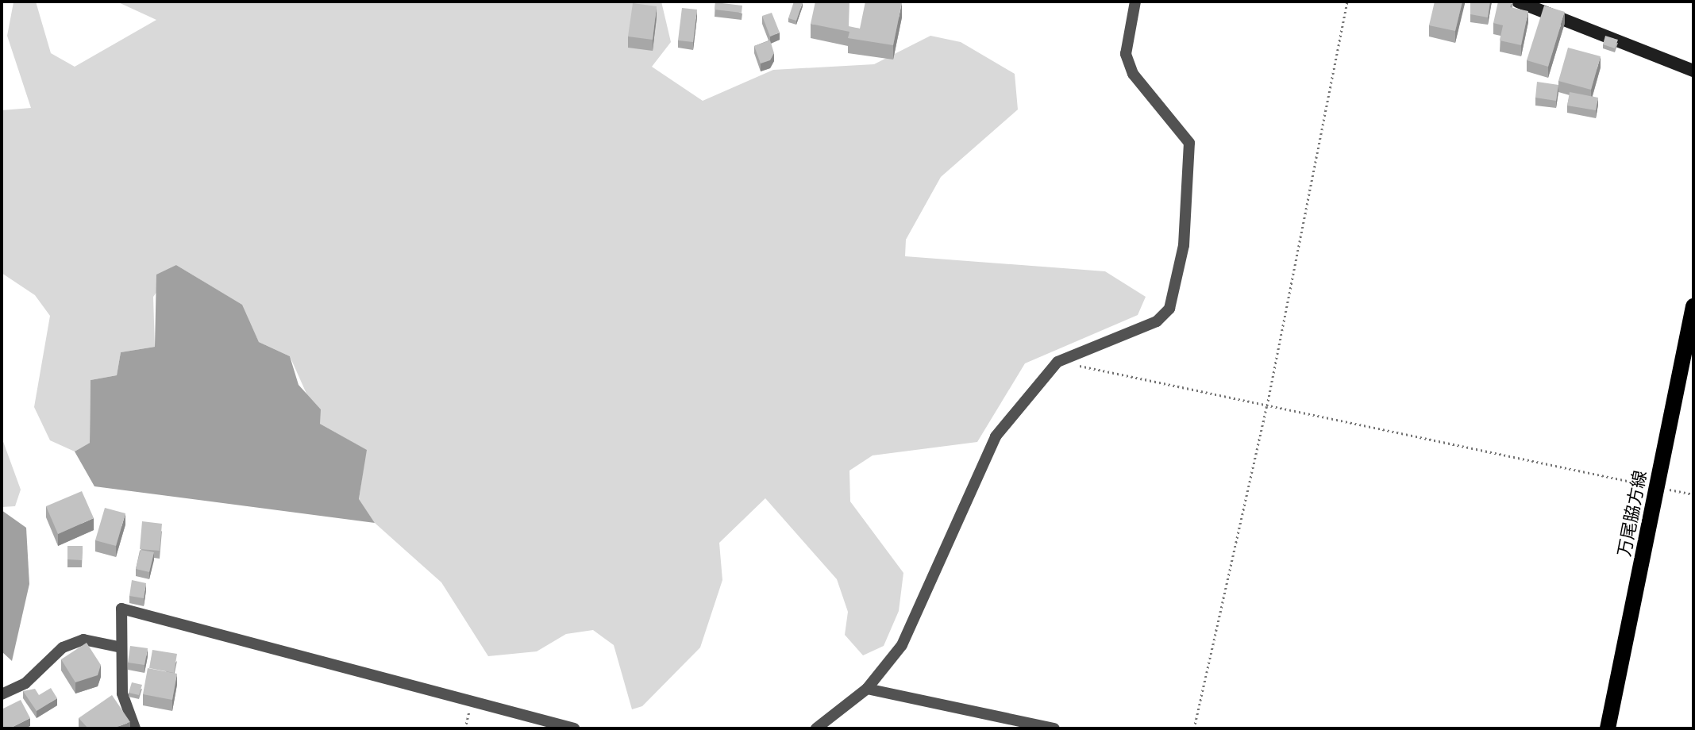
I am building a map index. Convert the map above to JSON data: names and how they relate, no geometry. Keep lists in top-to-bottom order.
{
  "streets": {
    "main road": ["万尾脇方線"]
  }
}
